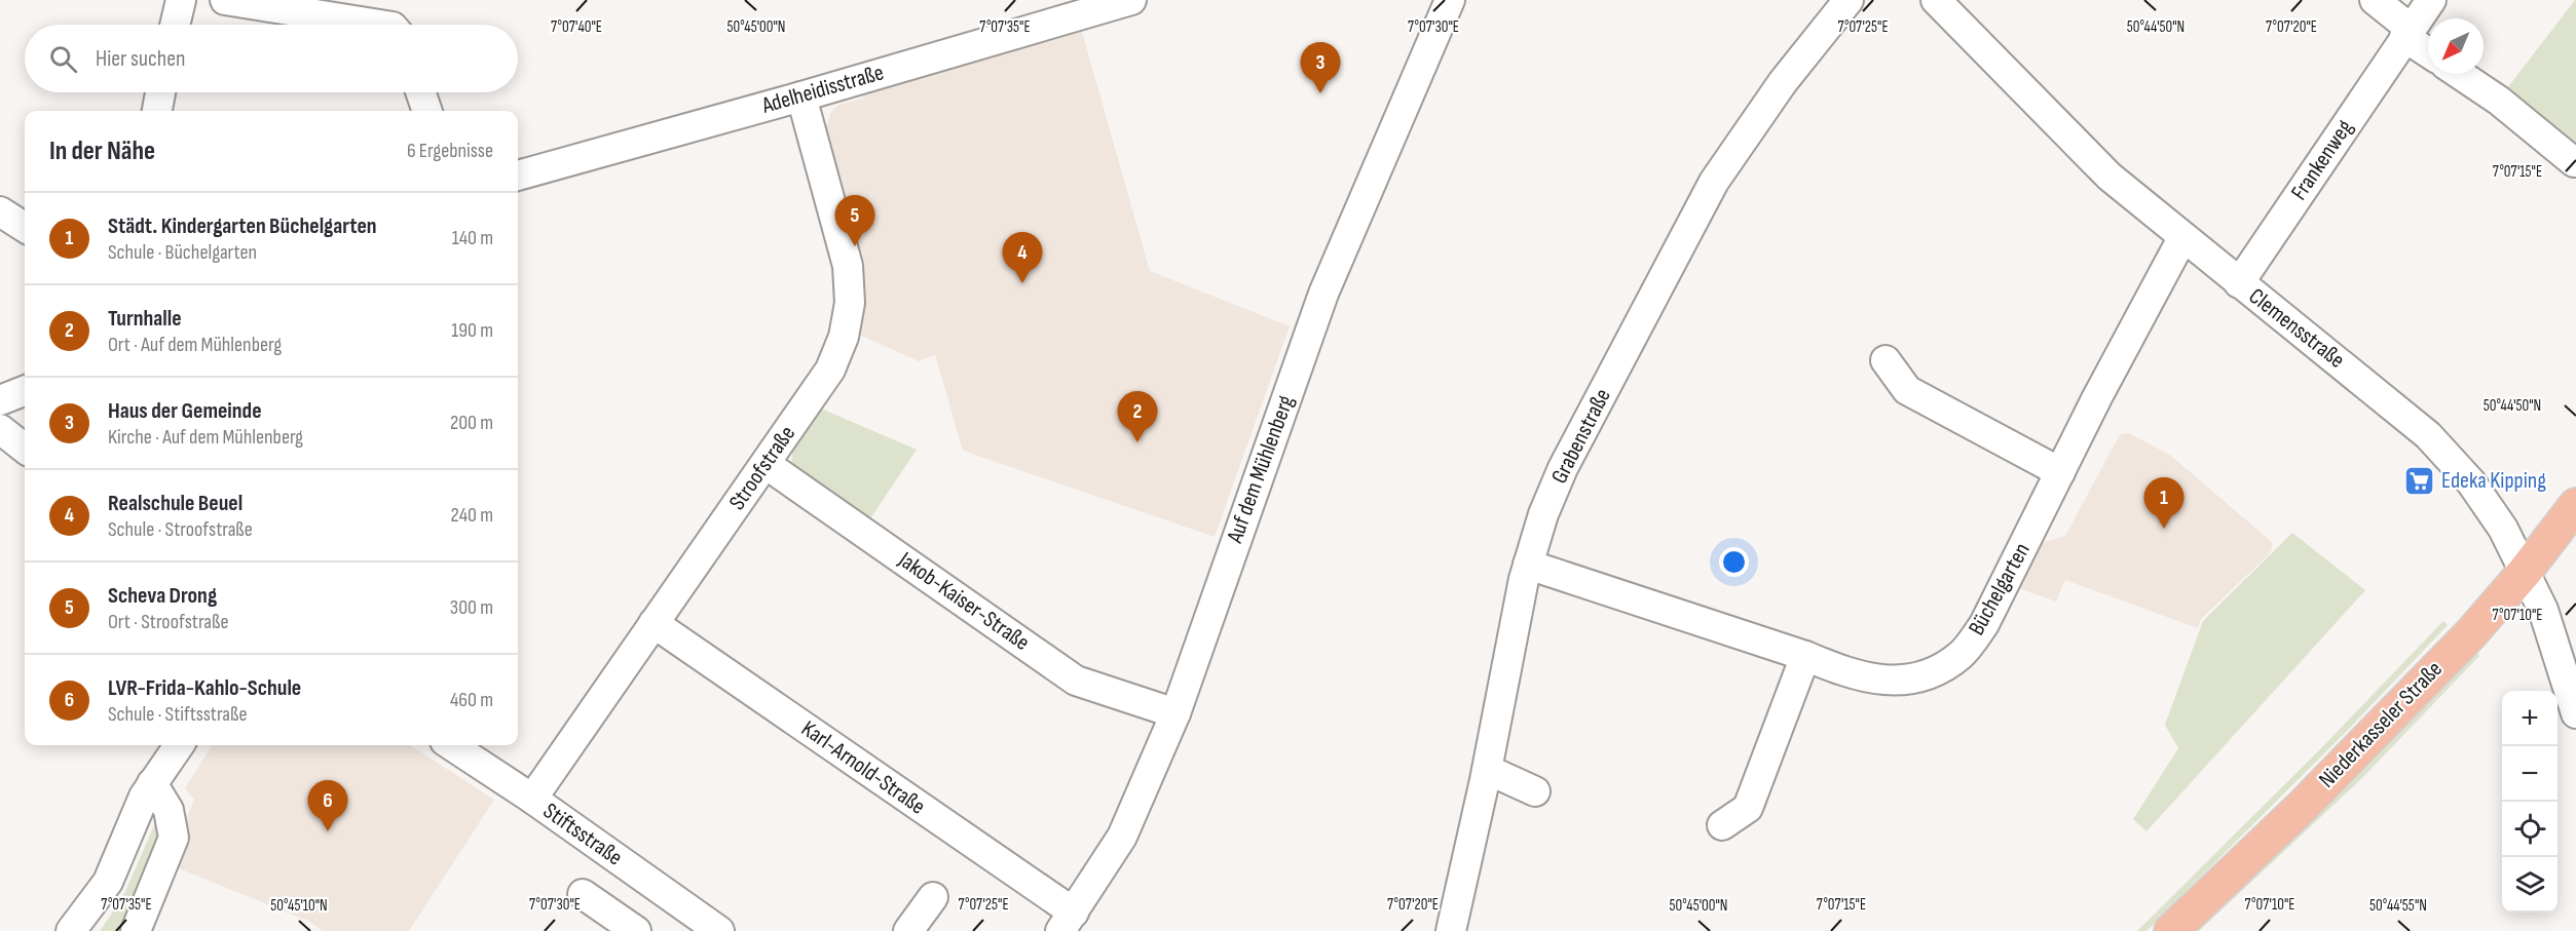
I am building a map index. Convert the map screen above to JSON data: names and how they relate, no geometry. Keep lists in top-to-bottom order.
{
  "streets": {
    "main road": ["Niederkasseler Straße"],
    "street": [
      "Adelheidisstraße",
      "Frankenweg",
      "Clemensstraße",
      "Grabenstraße",
      "Stroofstraße",
      "Auf dem Mühlenberg",
      "Büchelgarten",
      "Jakob-Kaiser-Straße",
      "Karl-Arnold-Straße",
      "Stiftsstraße"
    ]
  },
  "crossings": [
    ["Adelheidisstraße", "Stroofstraße"],
    ["Frankenweg", "Clemensstraße"],
    ["Clemensstraße", "Büchelgarten"],
    ["Clemensstraße", "Niederkasseler Straße"],
    ["Grabenstraße", "Büchelgarten"],
    ["Stroofstraße", "Jakob-Kaiser-Straße"],
    ["Stroofstraße", "Karl-Arnold-Straße"],
    ["Stroofstraße", "Stiftsstraße"],
    ["Auf dem Mühlenberg", "Jakob-Kaiser-Straße"],
    ["Auf dem Mühlenberg", "Karl-Arnold-Straße"]
  ],
  "places": {
    "supermarket": ["Edeka Kipping"]
  },
  "north": "bottom left",
  "page": {
    "search": "Hier suchen",
    "pins": [
      "3",
      "5",
      "4",
      "2",
      "1",
      "6"
    ],
    "heading": ["In der Nähe", "6 Ergebnisse"],
    "list": [
      {
        "mark": "1",
        "name": "Städt. Kindergarten Büchelgarten",
        "note": "Schule · Büchelgarten",
        "value": "140 m"
      },
      {
        "mark": "2",
        "name": "Turnhalle",
        "note": "Ort · Auf dem Mühlenberg",
        "value": "190 m"
      },
      {
        "mark": "3",
        "name": "Haus der Gemeinde",
        "note": "Kirche · Auf dem Mühlenberg",
        "value": "200 m"
      },
      {
        "mark": "4",
        "name": "Realschule Beuel",
        "note": "Schule · Stroofstraße",
        "value": "240 m"
      },
      {
        "mark": "5",
        "name": "Scheva Drong",
        "note": "Ort · Stroofstraße",
        "value": "300 m"
      },
      {
        "mark": "6",
        "name": "LVR-Frida-Kahlo-Schule",
        "note": "Schule · Stiftsstraße",
        "value": "460 m"
      }
    ],
    "map_buttons": ["+", "−"]
  },
  "coordinates": [
    "50°44'50\"N",
    "50°45'00\"N",
    "7°07'40\"E",
    "7°07'35\"E",
    "7°07'30\"E",
    "7°07'25\"E",
    "7°07'20\"E",
    "7°07'15\"E",
    "7°07'10\"E",
    "50°45'10\"N",
    "50°44'55\"N"
  ]
}
